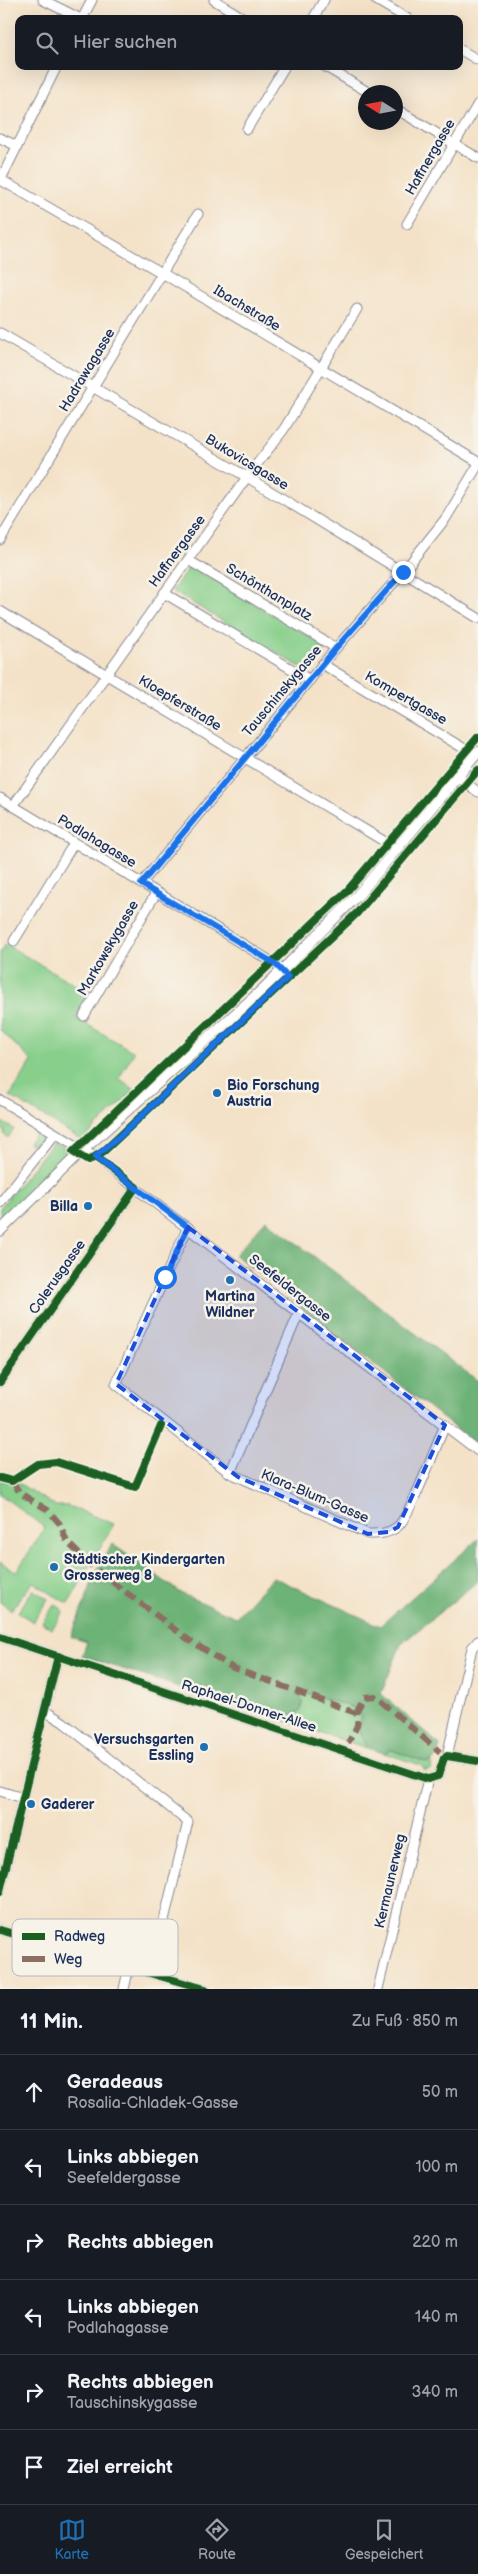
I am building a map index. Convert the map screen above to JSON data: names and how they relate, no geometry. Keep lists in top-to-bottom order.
{
  "streets": {
    "street": [
      "Haffnergasse",
      "Ibachstraße",
      "Hadrawagasse",
      "Bukovicsgasse",
      "Schönthanplatz",
      "Tauschinskygasse",
      "Kompertgasse",
      "Kloepferstraße",
      "Podlahagasse",
      "Markowskygasse",
      "Colerusgasse",
      "Seefeldergasse",
      "Klara-Blum-Gasse",
      "Raphael-Donner-Allee",
      "Kermaunerweg"
    ]
  },
  "crossings": [
    ["Haffnergasse", "Ibachstraße"],
    ["Haffnergasse", "Bukovicsgasse"],
    ["Haffnergasse", "Schönthanplatz"],
    ["Haffnergasse", "Kloepferstraße"],
    ["Haffnergasse", "Podlahagasse"],
    ["Ibachstraße", "Hadrawagasse"],
    ["Ibachstraße", "Tauschinskygasse"],
    ["Hadrawagasse", "Bukovicsgasse"],
    ["Bukovicsgasse", "Tauschinskygasse"],
    ["Schönthanplatz", "Tauschinskygasse"],
    ["Tauschinskygasse", "Kompertgasse"],
    ["Tauschinskygasse", "Kloepferstraße"],
    ["Tauschinskygasse", "Podlahagasse"],
    ["Podlahagasse", "Markowskygasse"],
    ["Colerusgasse", "Seefeldergasse"],
    ["Seefeldergasse", "Klara-Blum-Gasse"],
    ["Raphael-Donner-Allee", "Kermaunerweg"]
  ],
  "places": [
    "Bio Forschung Austria",
    "Billa",
    "Martina Wildner",
    "Städtischer Kindergarten Grosserweg 8",
    "Versuchsgarten Essling",
    "Gaderer"
  ],
  "legend": ["Radweg", "Weg"],
  "north": "left",
  "page": {
    "search": "Hier suchen",
    "heading": ["11 Min.", "Zu Fuß · 850 m"],
    "list": [
      ["Geradeaus", "Rosalia-Chladek-Gasse", "50 m"],
      ["Links abbiegen", "Seefeldergasse", "100 m"],
      ["Rechts abbiegen", "220 m"],
      ["Links abbiegen", "Podlahagasse", "140 m"],
      ["Rechts abbiegen", "Tauschinskygasse", "340 m"],
      "Ziel erreicht"
    ],
    "nav": ["Karte", "Route", "Gespeichert"]
  }
}
